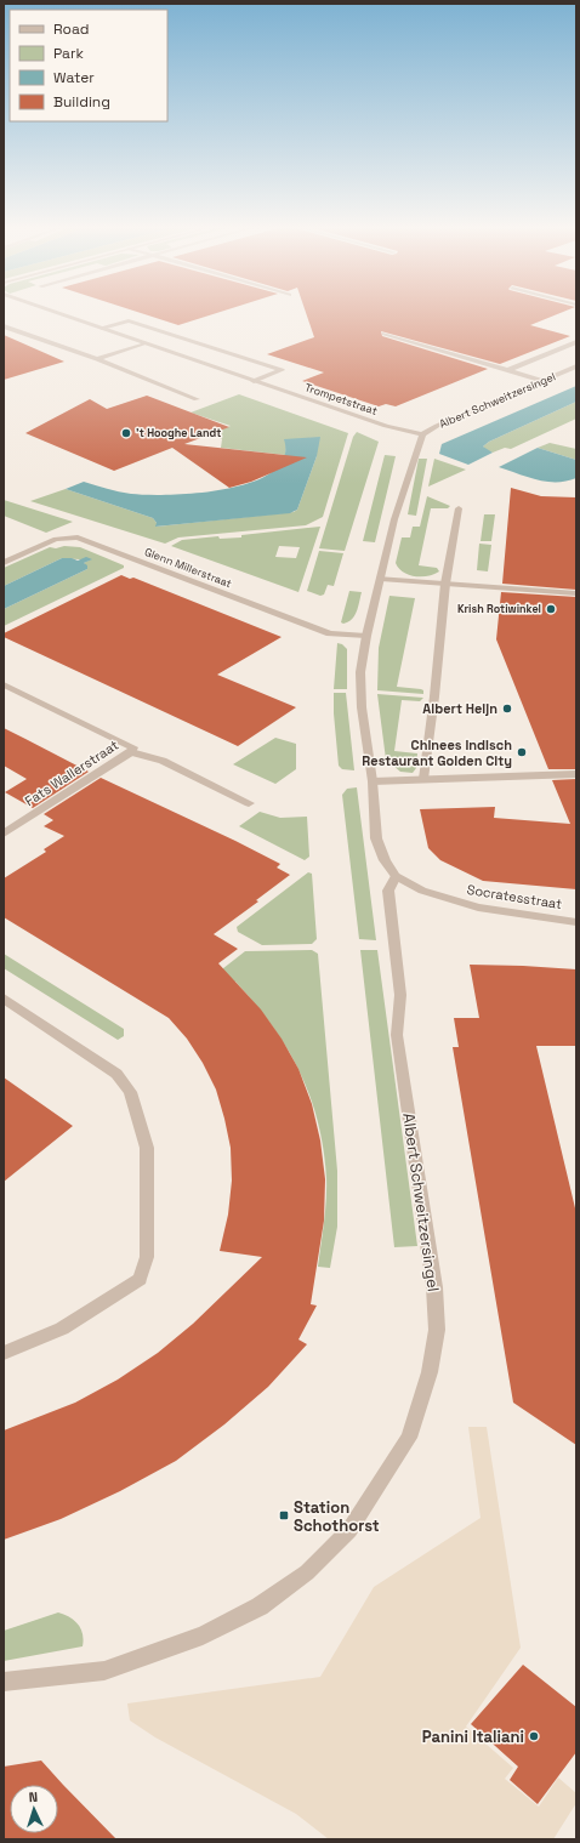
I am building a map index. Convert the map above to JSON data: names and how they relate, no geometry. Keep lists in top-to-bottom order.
{
  "streets": {
    "street": [
      "Trompetstraat",
      "Albert Schweitzersingel",
      "Glenn Millerstraat",
      "Fats Wallerstraat",
      "Socratesstraat"
    ]
  },
  "crossings": [
    ["Trompetstraat", "Albert Schweitzersingel"],
    ["Albert Schweitzersingel", "Socratesstraat"]
  ],
  "places": {
    "other": [
      "'t Hooghe Landt",
      "Krish Rotiwinkel",
      "Albert Heijn",
      "Chinees Indisch Restaurant Golden City",
      "Panini Italiani"
    ],
    "transit": ["Station Schothorst"]
  },
  "legend": [
    "Road",
    "Park",
    "Water",
    "Building"
  ],
  "north": "top"
}
